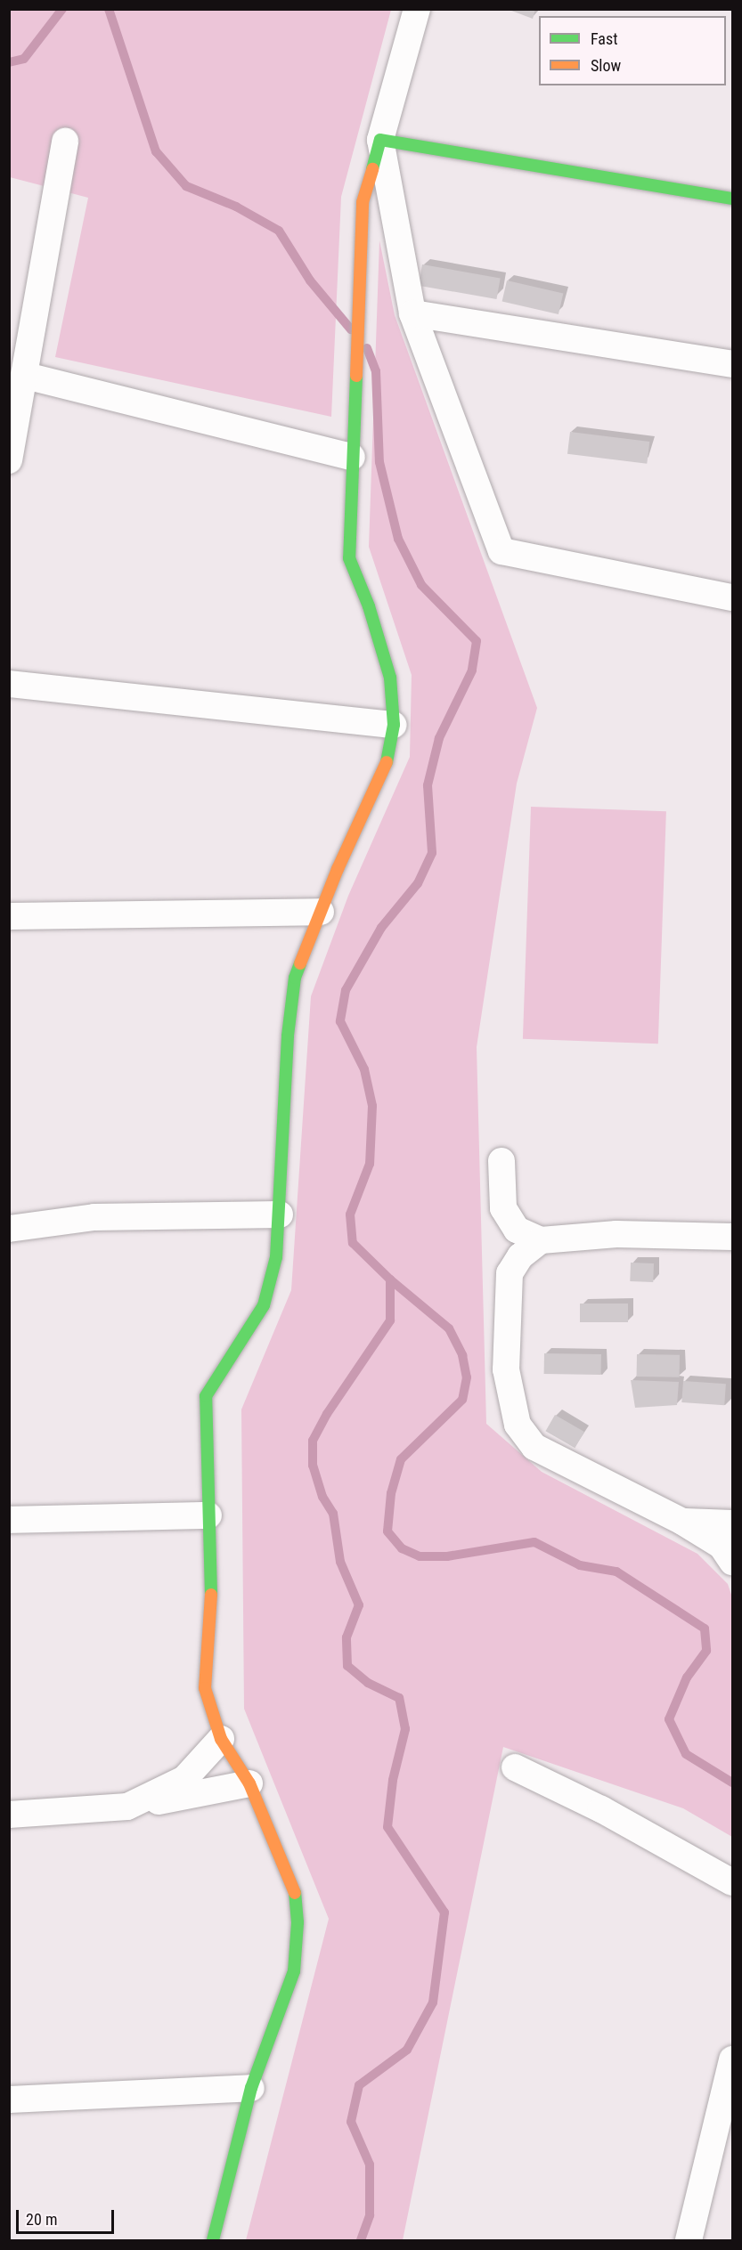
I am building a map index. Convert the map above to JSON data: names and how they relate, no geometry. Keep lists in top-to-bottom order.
{
  "legend": ["Fast", "Slow"],
  "scale_bar": "20 m"
}
